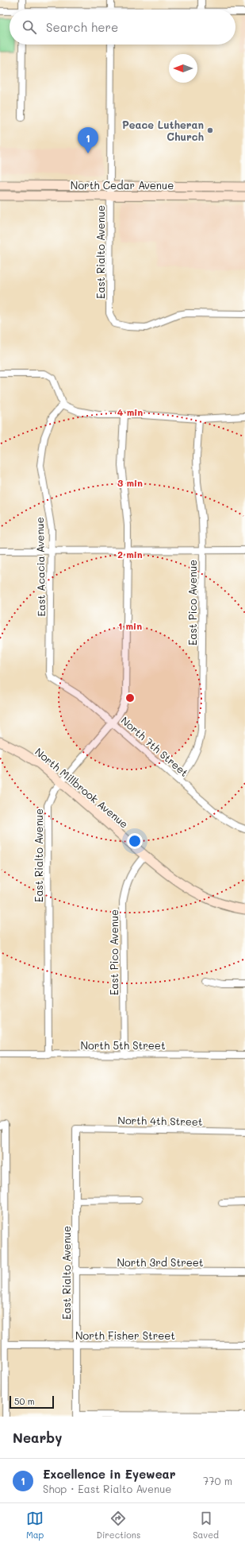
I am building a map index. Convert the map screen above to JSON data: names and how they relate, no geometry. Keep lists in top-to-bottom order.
{
  "streets": {
    "main road": ["North Cedar Avenue", "North Millbrook Avenue"],
    "street": [
      "East Rialto Avenue",
      "East Acacia Avenue",
      "East Pico Avenue",
      "North 7th Street",
      "North 5th Street",
      "North 4th Street",
      "North 3rd Street",
      "North Fisher Street"
    ]
  },
  "crossings": [
    ["North Cedar Avenue", "East Rialto Avenue"],
    ["East Rialto Avenue", "North 7th Street"],
    ["East Rialto Avenue", "North Millbrook Avenue"],
    ["East Rialto Avenue", "North 5th Street"],
    ["East Rialto Avenue", "North 4th Street"],
    ["East Rialto Avenue", "North 3rd Street"],
    ["East Rialto Avenue", "North Fisher Street"],
    ["East Acacia Avenue", "North 7th Street"],
    ["East Pico Avenue", "North 7th Street"],
    ["East Pico Avenue", "North Millbrook Avenue"],
    ["East Pico Avenue", "North 5th Street"]
  ],
  "places": ["Peace Lutheran Church"],
  "scale_bar": "50 m",
  "north": "left",
  "page": {
    "search": "Search here",
    "pins": "1",
    "scale": "50 m",
    "heading": "Nearby",
    "list": [
      {
        "mark": "1",
        "name": "Excellence in Eyewear",
        "note": "Shop · East Rialto Avenue",
        "value": "770 m"
      }
    ],
    "nav": ["Map", "Directions", "Saved"]
  },
  "rings": [
    "4 min",
    "3 min",
    "2 min",
    "1 min"
  ]
}
